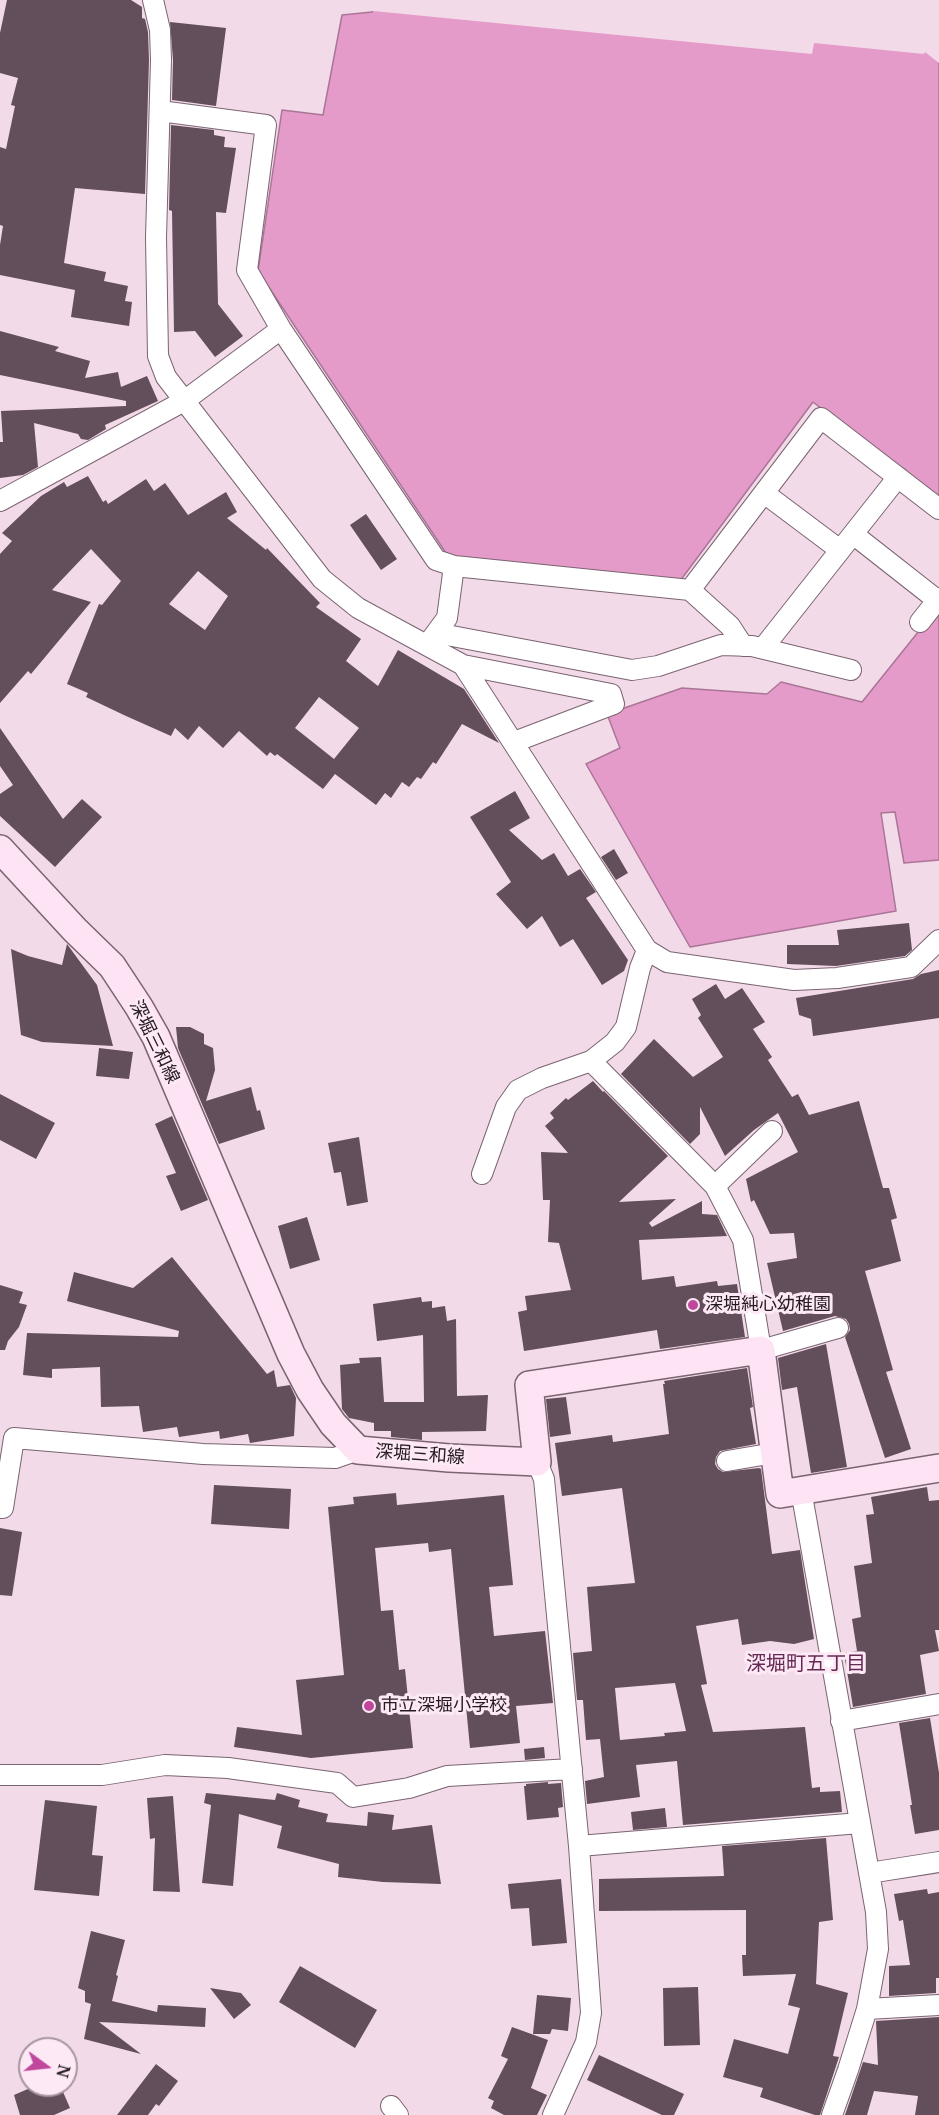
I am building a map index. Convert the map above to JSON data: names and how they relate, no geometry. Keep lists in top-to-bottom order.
{
  "streets": {
    "main road": ["深堀三和線"]
  },
  "districts": ["深堀町五丁目"],
  "places": ["深堀純心幼稚園", "市立深堀小学校"],
  "north": "right"
}
